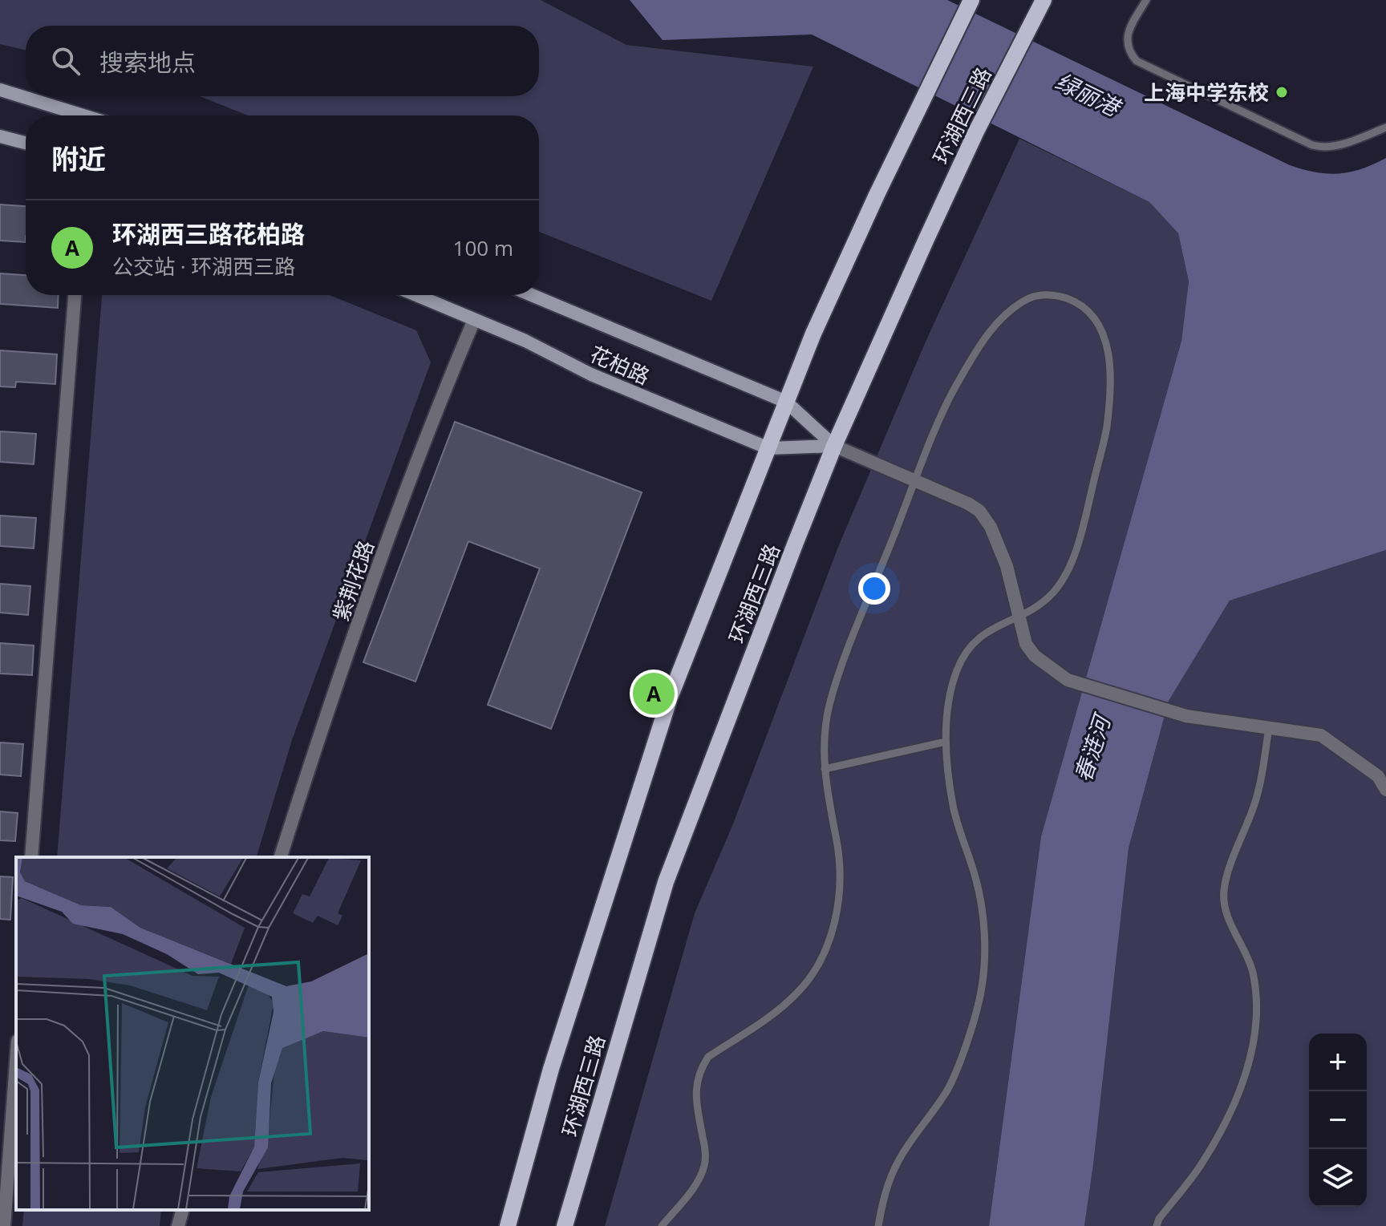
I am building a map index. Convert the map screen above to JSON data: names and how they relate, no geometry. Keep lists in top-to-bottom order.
{
  "streets": {
    "main road": ["环湖西三路", "花柏路"],
    "street": ["紫荆花路"]
  },
  "crossings": [
    ["环湖西三路", "花柏路"],
    ["花柏路", "紫荆花路"]
  ],
  "water": ["绿丽港", "春涟河"],
  "places": ["上海中学东校"],
  "page": {
    "search": "搜索地点",
    "heading": "附近",
    "list": [
      {
        "mark": "A",
        "name": "环湖西三路花柏路",
        "note": "公交站 · 环湖西三路",
        "value": "100 m"
      }
    ],
    "pins": "A",
    "map_buttons": ["+", "−"]
  }
}
